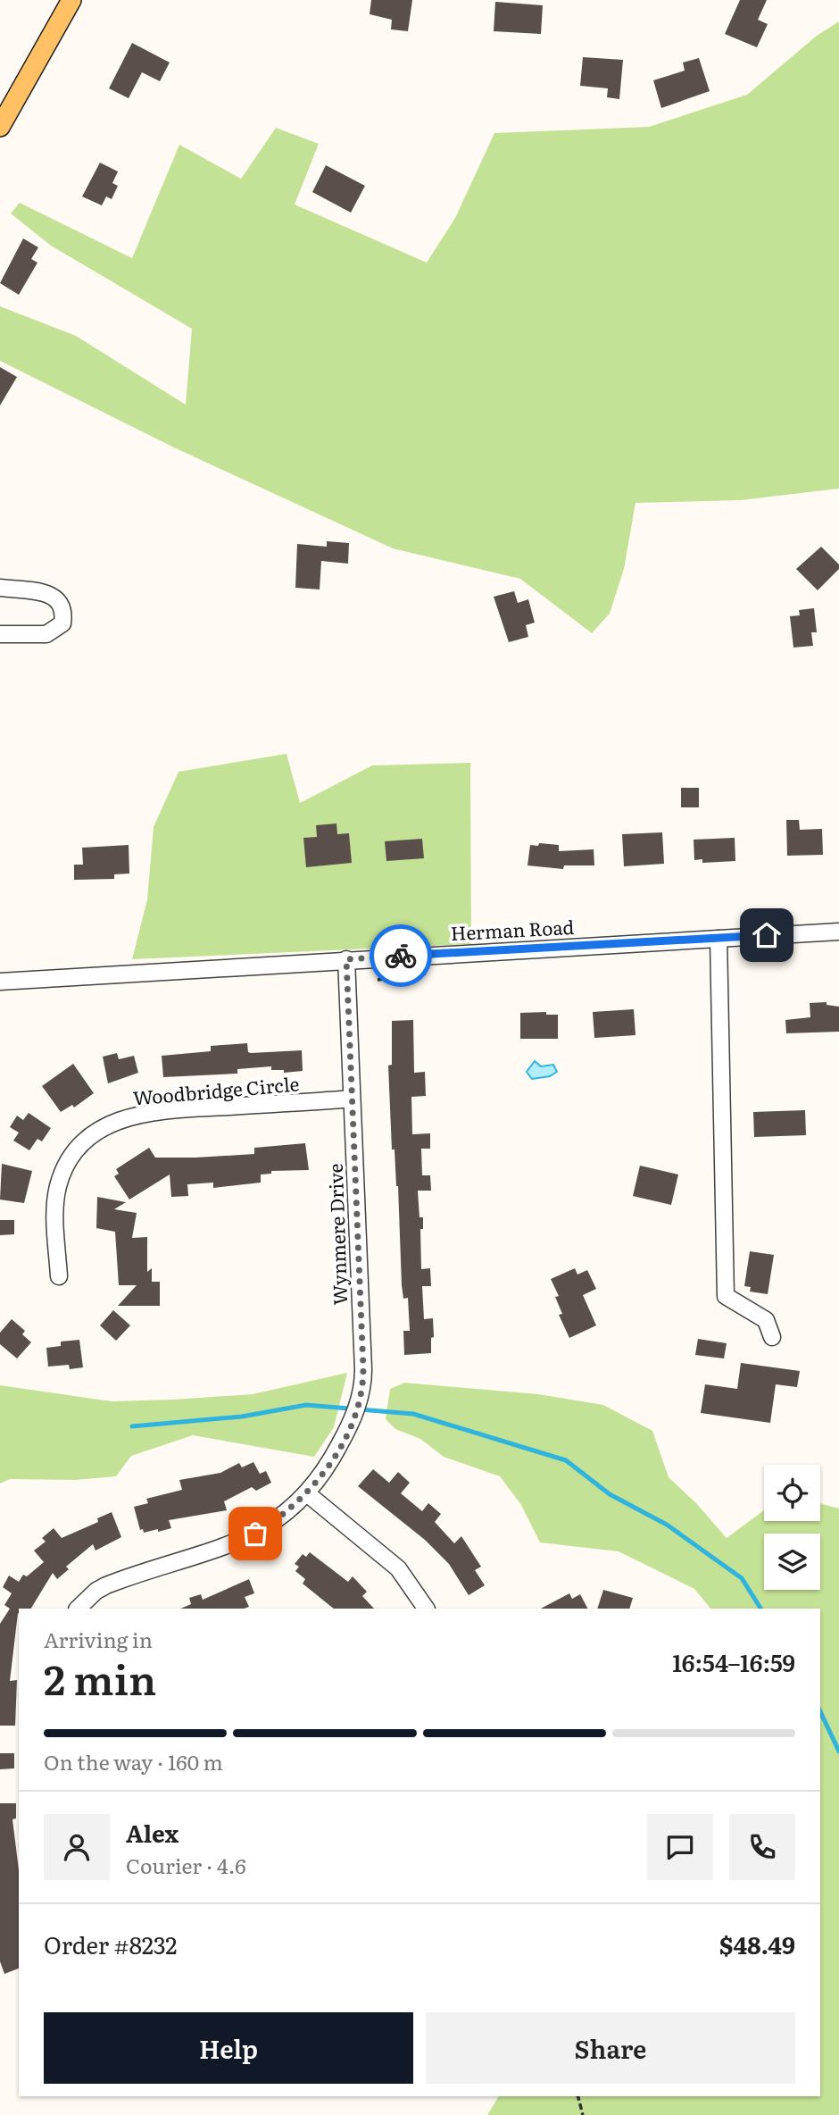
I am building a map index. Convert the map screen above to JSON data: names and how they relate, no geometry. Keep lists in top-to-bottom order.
{
  "streets": {
    "street": ["Herman Road", "Woodbridge Circle", "Wynmere Drive"]
  },
  "crossings": [
    ["Herman Road", "Wynmere Drive"],
    ["Woodbridge Circle", "Wynmere Drive"]
  ],
  "page": {
    "heading": ["2 min", "Arriving in", "16:54–16:59"],
    "panel": [
      "Alex",
      "Courier · 4.6",
      "Order #8232",
      "$48.49"
    ],
    "bar": "On the way · 160 m",
    "buttons": ["Help", "Share"]
  }
}
